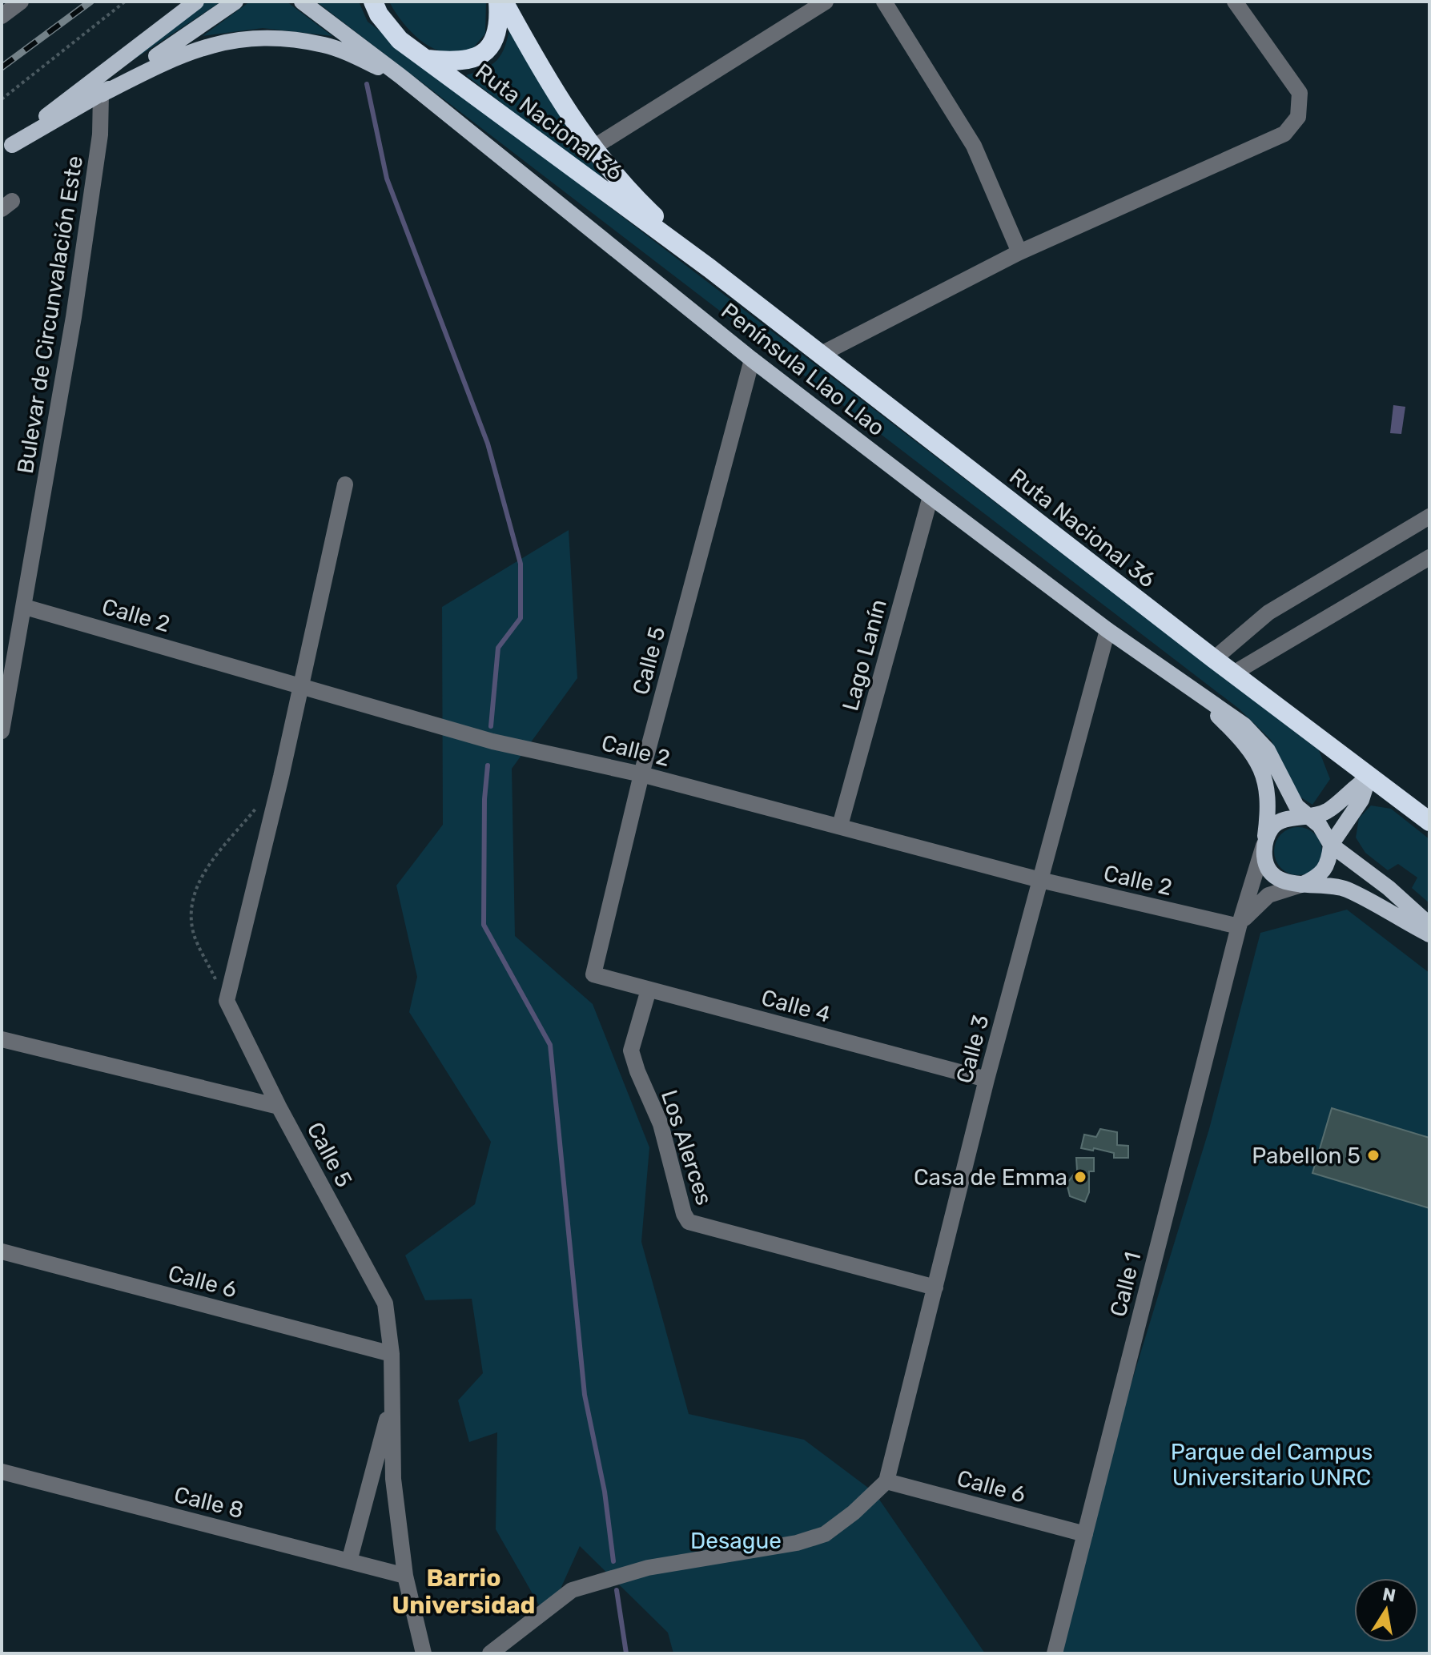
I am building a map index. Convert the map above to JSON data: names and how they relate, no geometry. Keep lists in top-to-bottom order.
{
  "streets": {
    "highway": ["Ruta Nacional 36"],
    "main road": ["Península Llao Llao"],
    "street": [
      "Bulevar de Circunvalación Este",
      "Calle 2",
      "Lago Lanín",
      "Calle 5",
      "Calle 4",
      "Calle 3",
      "Los Alerces",
      "Calle 6",
      "Calle 1",
      "Calle 8"
    ]
  },
  "crossings": [
    ["Bulevar de Circunvalación Este", "Península Llao Llao"],
    ["Bulevar de Circunvalación Este", "Calle 2"],
    ["Península Llao Llao", "Lago Lanín"],
    ["Península Llao Llao", "Calle 5"],
    ["Península Llao Llao", "Calle 3"],
    ["Península Llao Llao", "Calle 1"],
    ["Calle 2", "Lago Lanín"],
    ["Calle 2", "Calle 5"],
    ["Calle 2", "Calle 3"],
    ["Calle 2", "Calle 1"],
    ["Calle 5", "Calle 4"],
    ["Calle 5", "Calle 6"],
    ["Calle 5", "Calle 8"],
    ["Calle 4", "Calle 3"],
    ["Calle 4", "Los Alerces"],
    ["Calle 3", "Los Alerces"],
    ["Calle 3", "Calle 6"],
    ["Calle 6", "Calle 1"]
  ],
  "districts": ["Barrio Universidad"],
  "parks": ["Parque del Campus Universitario UNRC", "Desague"],
  "places": ["Pabellon 5", "Casa de Emma"],
  "north": "top"
}
